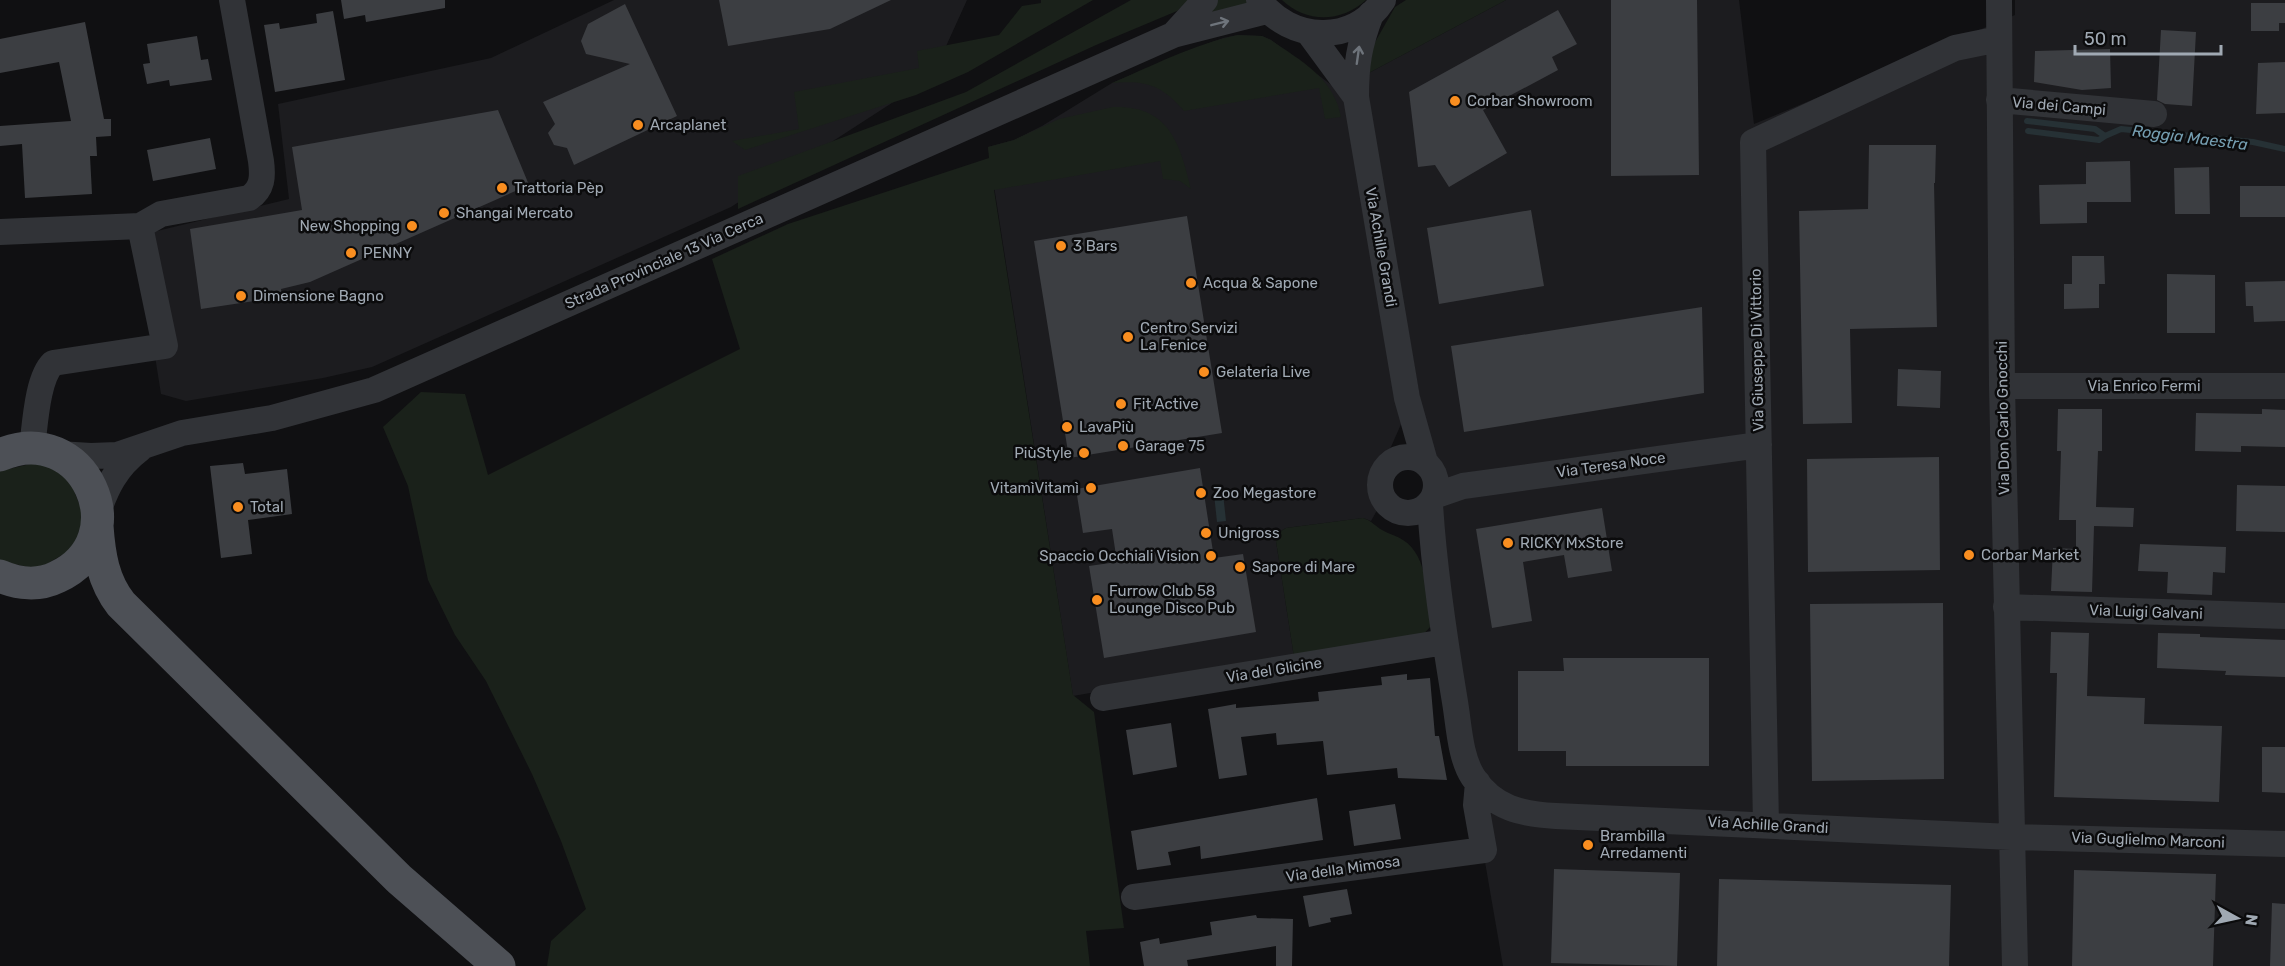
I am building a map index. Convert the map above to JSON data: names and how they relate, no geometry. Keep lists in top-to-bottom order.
{
  "streets": {
    "main road": ["Strada Provinciale 13 Via Cerca"],
    "street": [
      "Via dei Campi",
      "Via Achille Grandi",
      "Via Giuseppe Di Vittorio",
      "Via Enrico Fermi",
      "Via Don Carlo Gnocchi",
      "Via Teresa Noce",
      "Via Luigi Galvani",
      "Via del Glicine",
      "Via Guglielmo Marconi",
      "Via della Mimosa"
    ]
  },
  "crossings": [
    ["Via dei Campi", "Via Don Carlo Gnocchi"],
    ["Via Achille Grandi", "Strada Provinciale 13 Via Cerca"],
    ["Via Achille Grandi", "Via Giuseppe Di Vittorio"],
    ["Via Achille Grandi", "Via Don Carlo Gnocchi"],
    ["Via Achille Grandi", "Via Teresa Noce"],
    ["Via Achille Grandi", "Via del Glicine"],
    ["Via Achille Grandi", "Via Guglielmo Marconi"],
    ["Via Achille Grandi", "Via della Mimosa"],
    ["Via Giuseppe Di Vittorio", "Via Don Carlo Gnocchi"],
    ["Via Giuseppe Di Vittorio", "Via Teresa Noce"],
    ["Via Enrico Fermi", "Via Don Carlo Gnocchi"],
    ["Via Don Carlo Gnocchi", "Via Luigi Galvani"],
    ["Via Don Carlo Gnocchi", "Via Guglielmo Marconi"]
  ],
  "water": ["Roggia Maestra"],
  "places": [
    "Corbar Showroom",
    "Arcaplanet",
    "Trattoria Pèp",
    "Shangai Mercato",
    "New Shopping",
    "3 Bars",
    "PENNY",
    "Acqua & Sapone",
    "Dimensione Bagno",
    "Centro Servizi La Fenice",
    "Gelateria Live",
    "Fit Active",
    "LavaPiù",
    "Garage 75",
    "PiùStyle",
    "VitamìVitamì",
    "Zoo Megastore",
    "Total",
    "Unigross",
    "RICKY MxStore",
    "Corbar Market",
    "Spaccio Occhiali Vision",
    "Sapore di Mare",
    "Furrow Club 58 Lounge Disco Pub",
    "Brambilla Arredamenti"
  ],
  "scale_bar": "50 m",
  "north": "right"
}
